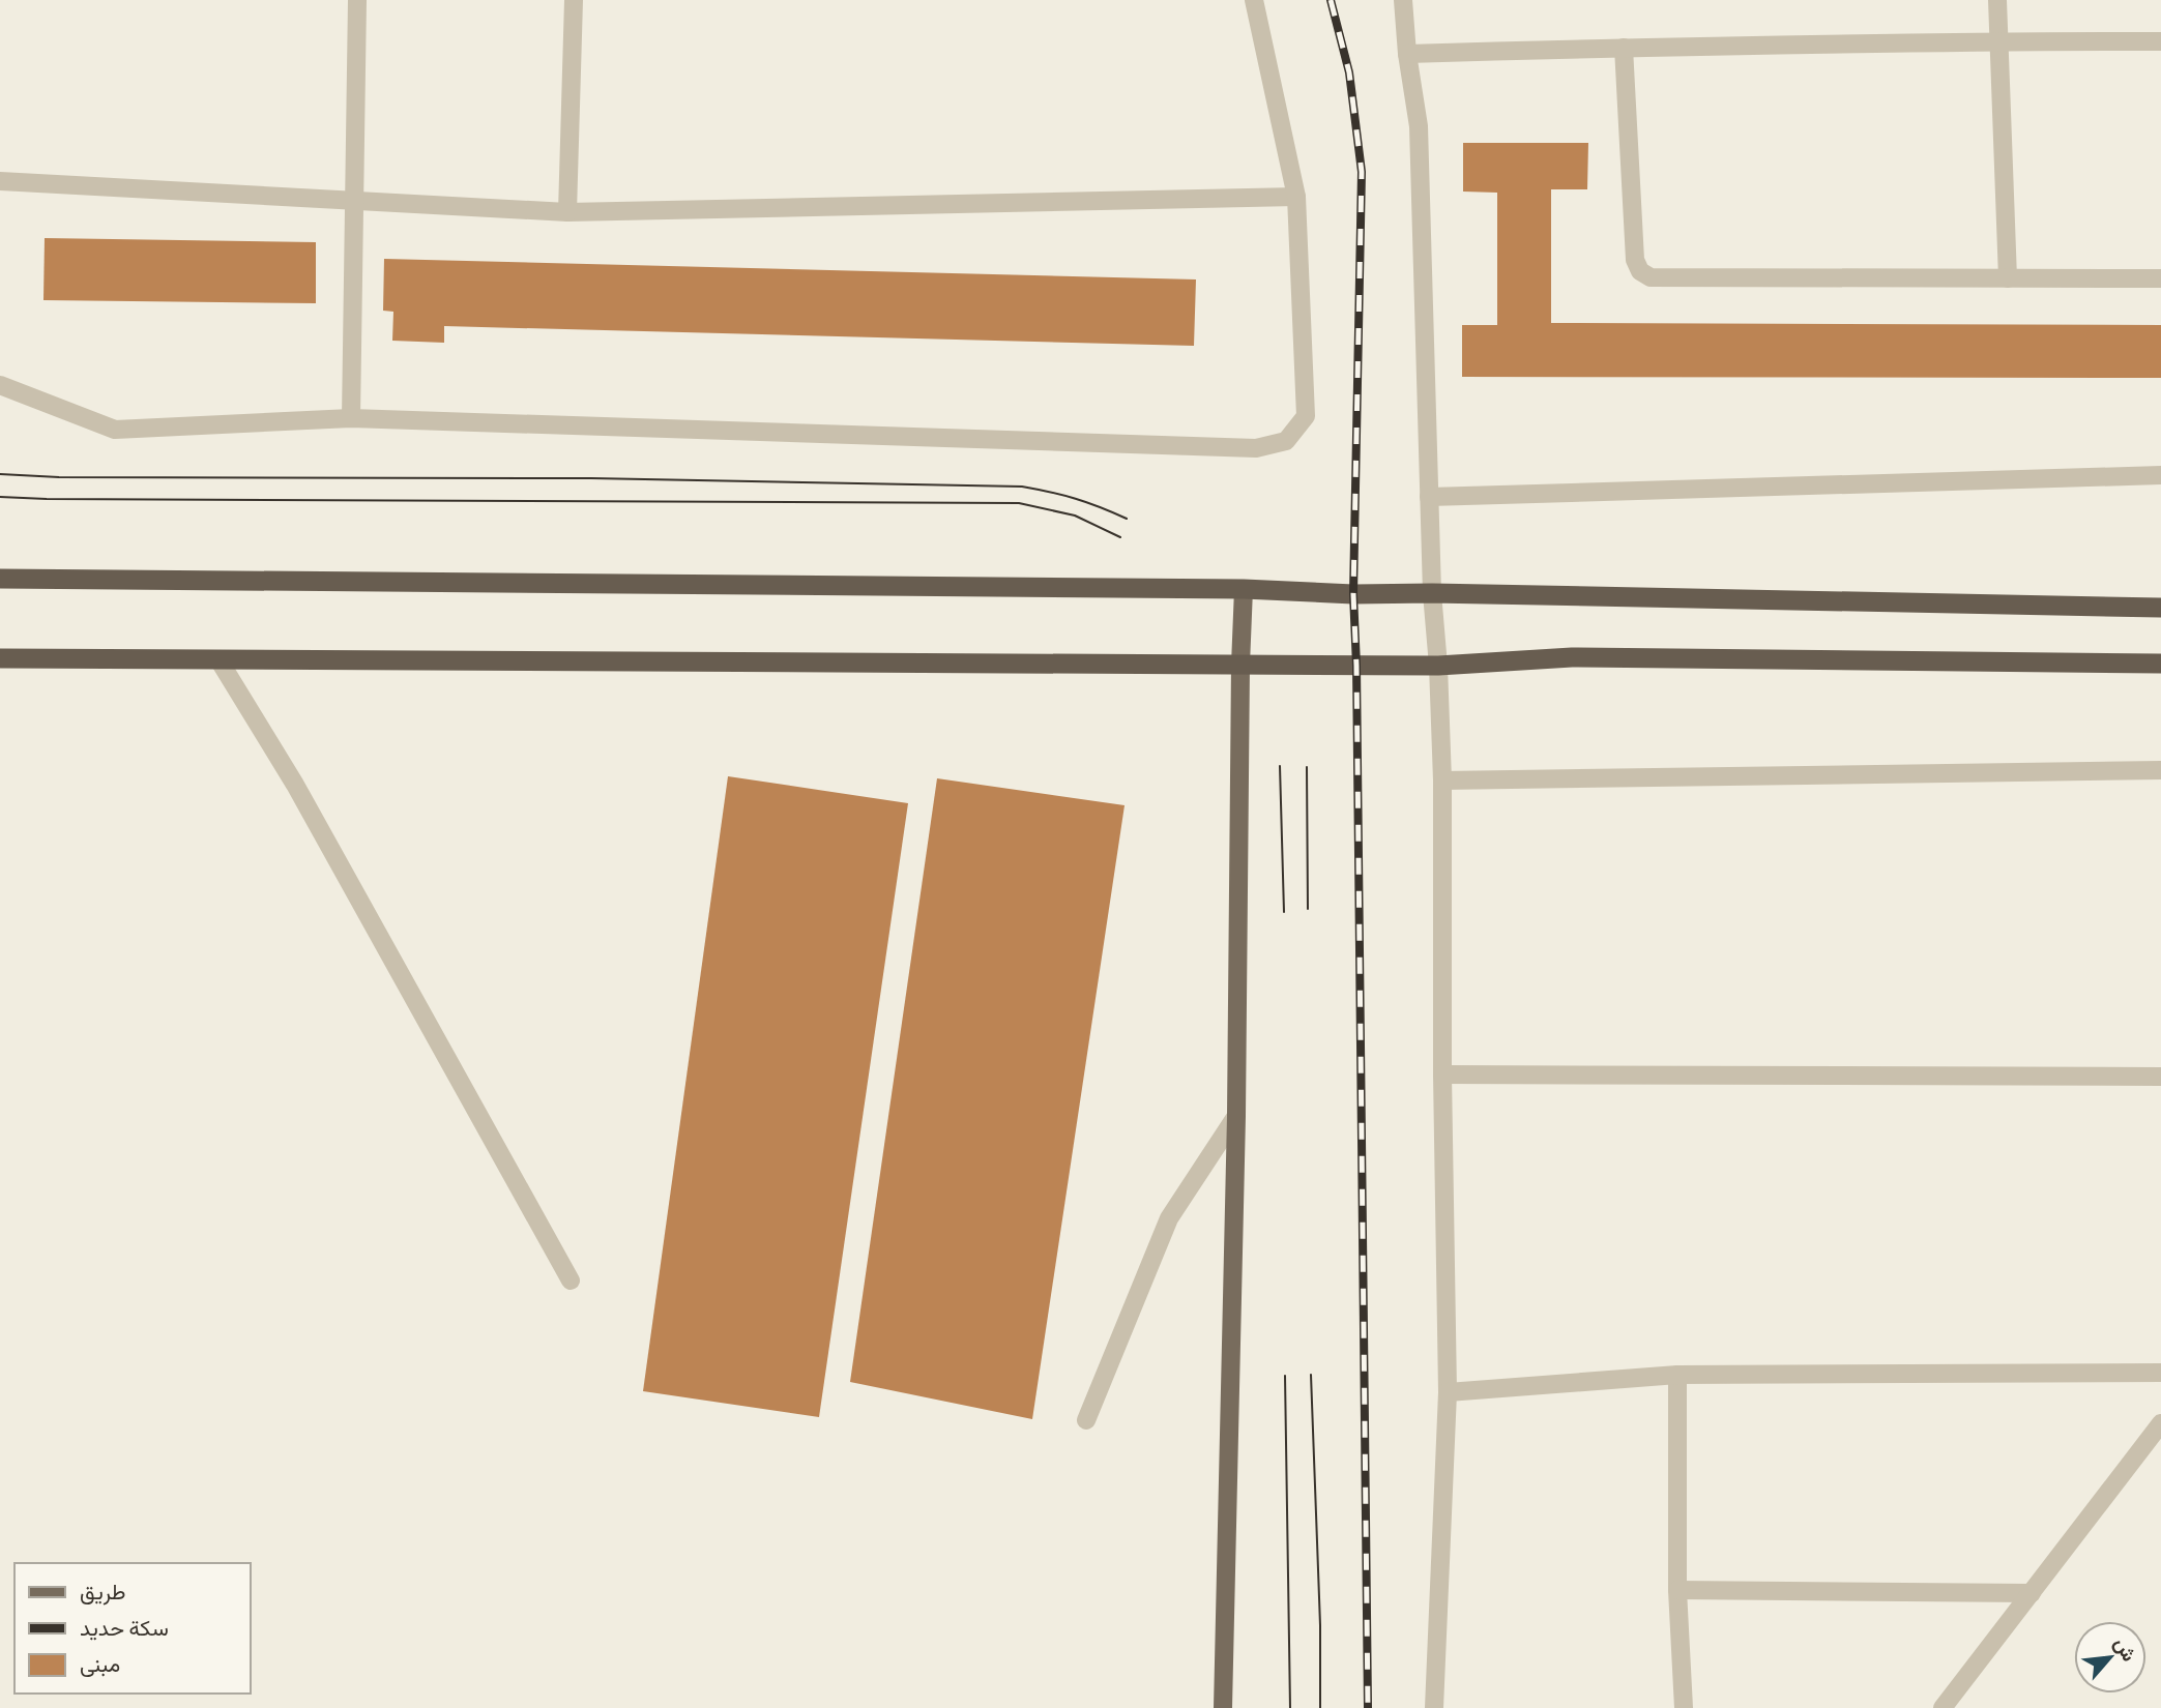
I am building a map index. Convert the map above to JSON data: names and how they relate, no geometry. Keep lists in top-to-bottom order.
{
  "legend": ["طريق", "سكة حديد", "مبنى"],
  "north": "top right"
}
